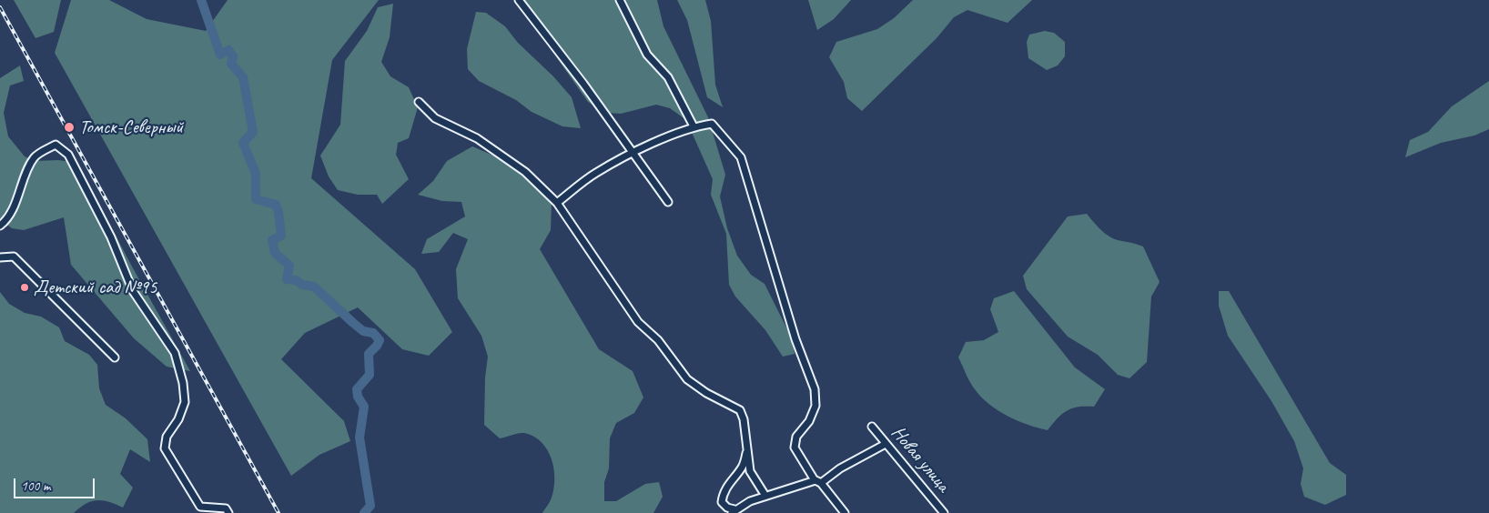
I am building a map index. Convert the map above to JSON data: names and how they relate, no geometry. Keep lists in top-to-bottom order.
{
  "streets": {
    "street": ["Новая улица"]
  },
  "places": ["Томск-Северный", "Детский сад №95"],
  "scale_bar": "100 m"
}
